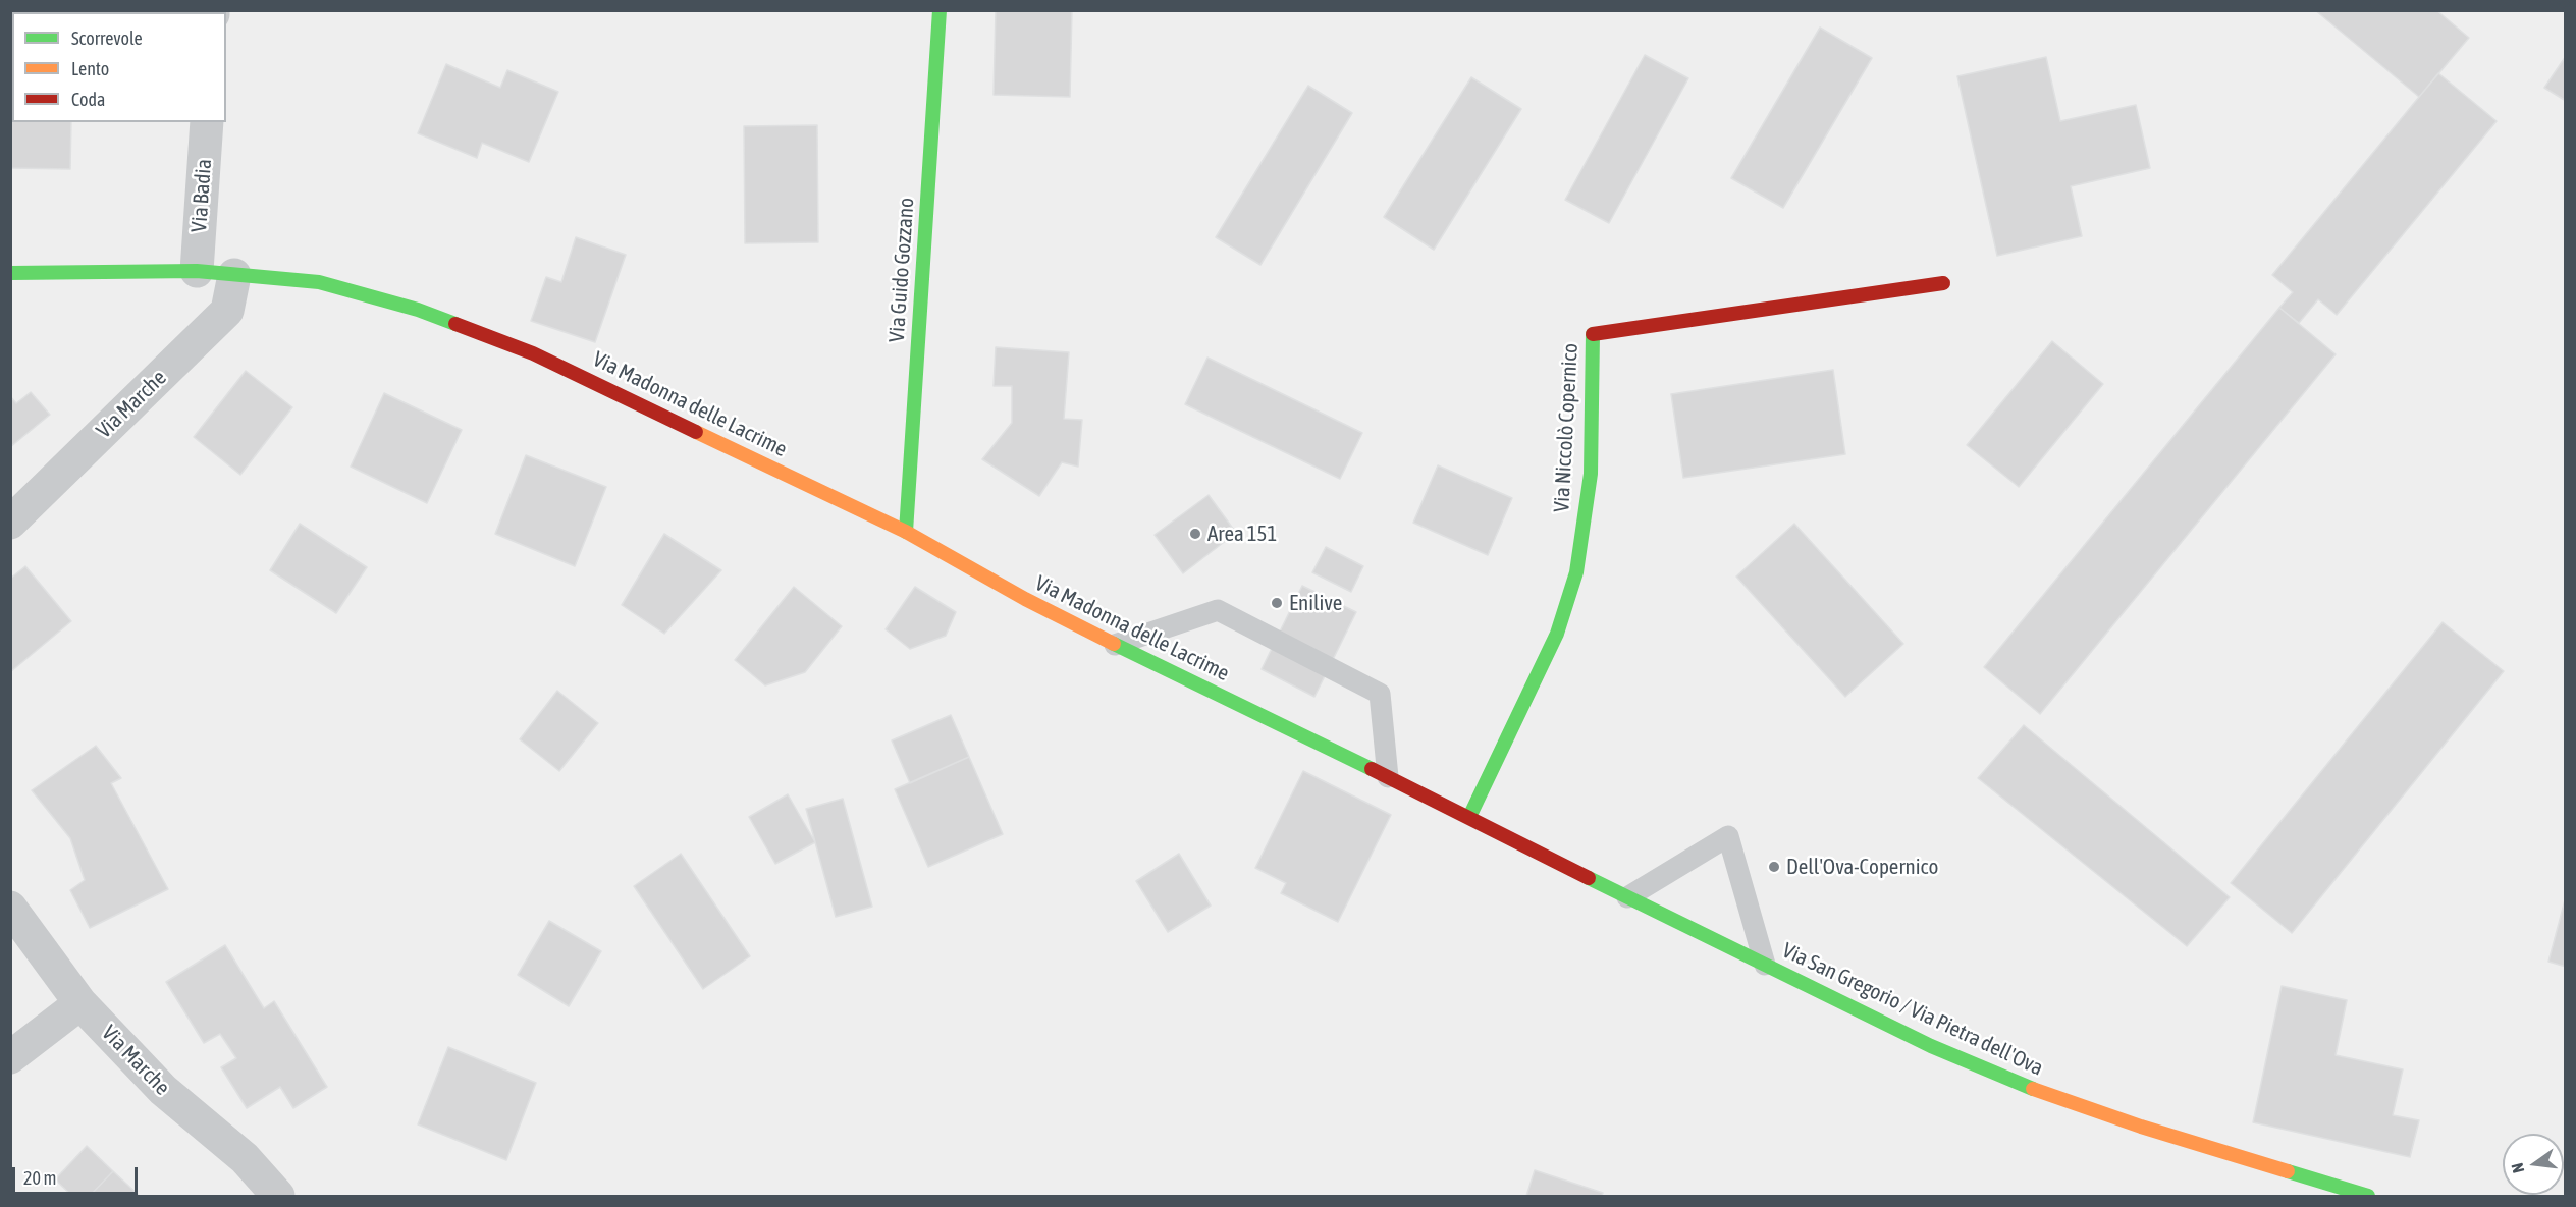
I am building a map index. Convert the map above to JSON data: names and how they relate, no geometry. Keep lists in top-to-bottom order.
{
  "streets": {
    "main road": [
      "Via Guido Gozzano",
      "Via Madonna delle Lacrime",
      "Via Niccolò Copernico",
      "Via San Gregorio / Via Pietra dell'Ova"
    ],
    "street": ["Via Badia", "Via Marche"]
  },
  "crossings": [
    ["Via Badia", "Via Madonna delle Lacrime"],
    ["Via Guido Gozzano", "Via Madonna delle Lacrime"],
    ["Via Marche", "Via Madonna delle Lacrime"],
    ["Via Madonna delle Lacrime", "Via Niccolò Copernico"],
    ["Via Madonna delle Lacrime", "Via San Gregorio / Via Pietra dell'Ova"],
    ["Via Niccolò Copernico", "Via San Gregorio / Via Pietra dell'Ova"]
  ],
  "places": ["Area 151", "Enilive", "Dell'Ova-Copernico"],
  "legend": ["Scorrevole", "Lento", "Coda"],
  "scale_bar": "20 m",
  "north": "left"
}
